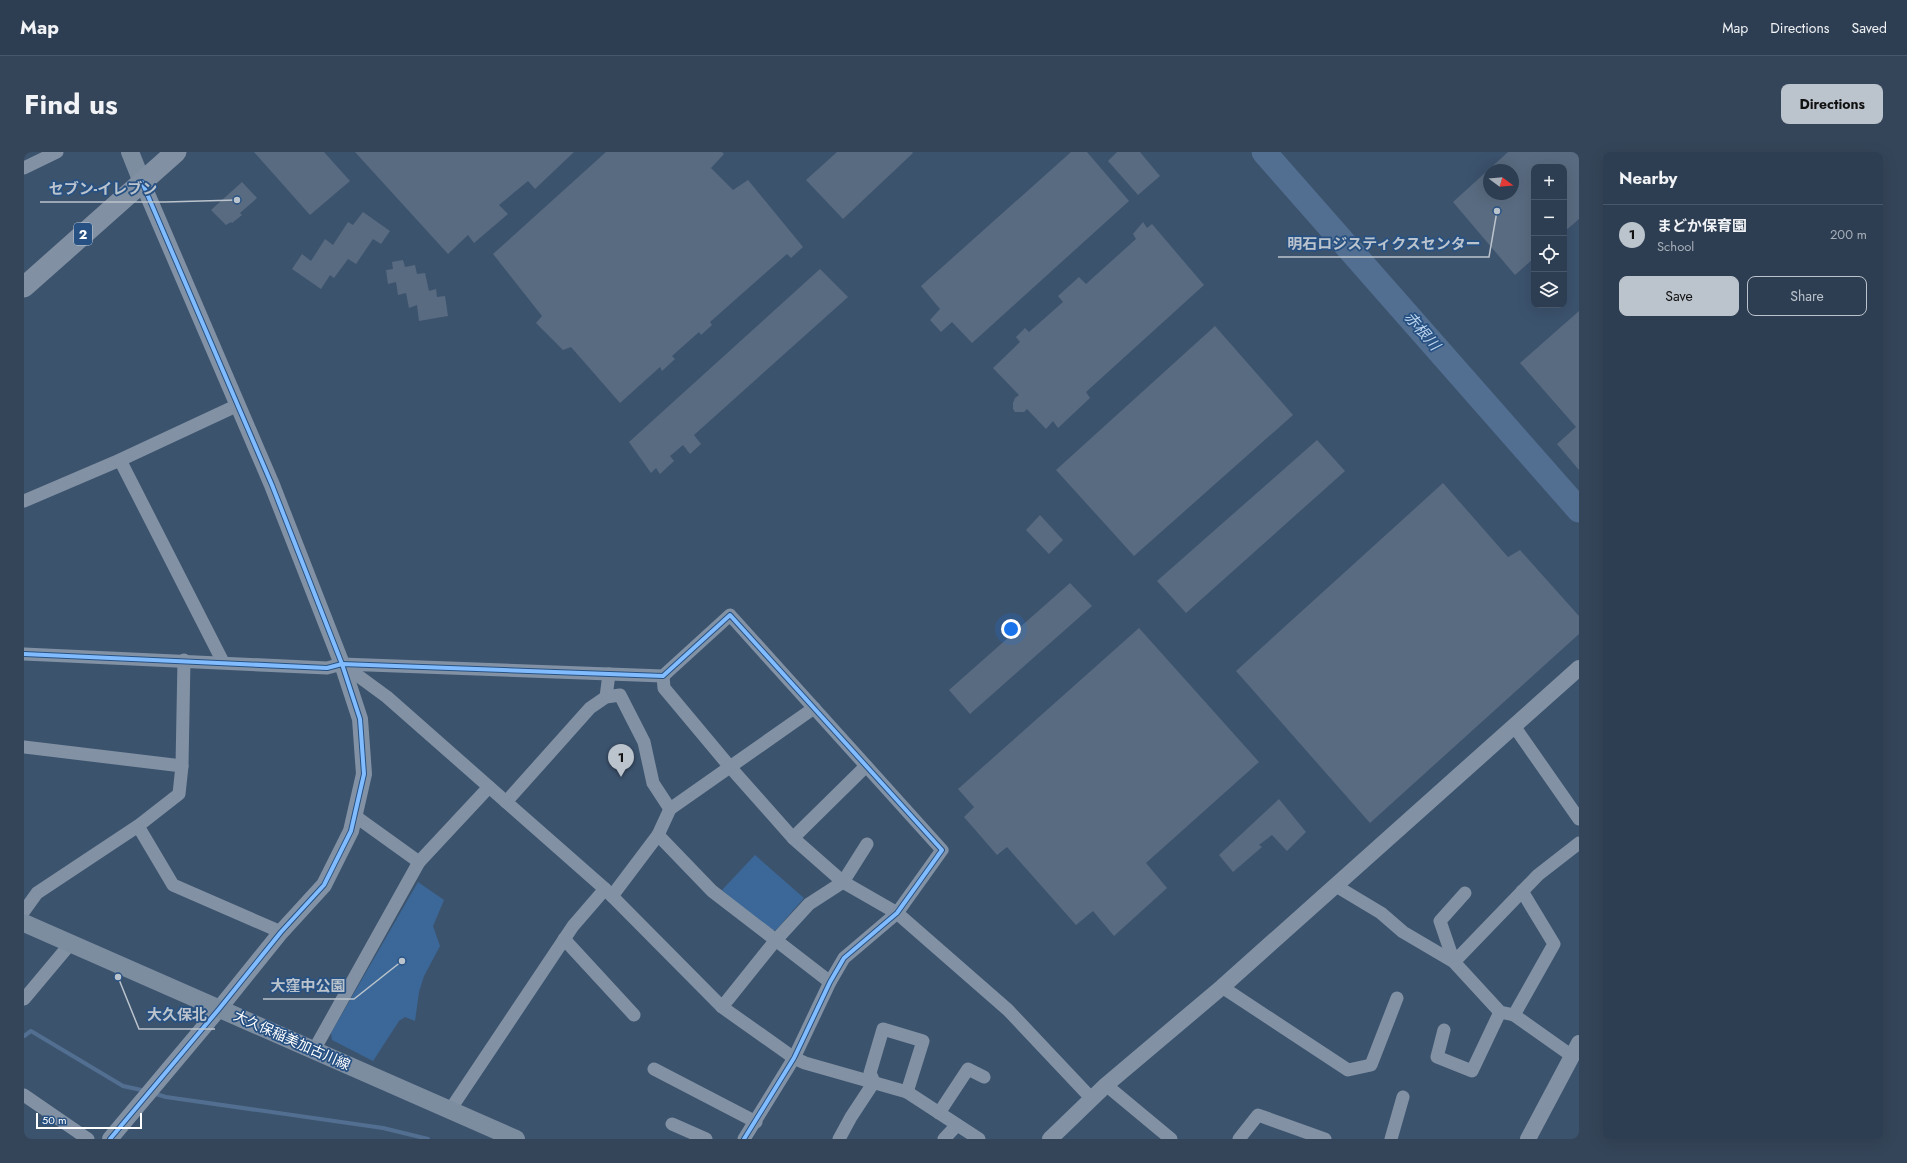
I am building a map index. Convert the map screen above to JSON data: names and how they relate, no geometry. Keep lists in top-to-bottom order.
{
  "streets": {
    "highway": ["2"],
    "main road": ["大久保稲美加古川線"]
  },
  "water": ["赤根川"],
  "places": [
    "セブン-イレブン",
    "明石ロジスティクスセンター",
    "大窪中公園",
    "大久保北"
  ],
  "scale_bar": "50 m",
  "north": "right",
  "page": {
    "header": "Map",
    "nav": ["Map", "Directions", "Saved"],
    "title": "Find us",
    "buttons": [
      "Directions",
      ["Save", "Share"]
    ],
    "heading": "Nearby",
    "map_buttons": ["+", "−"],
    "list": [
      {
        "mark": "1",
        "name": "まどか保育園",
        "note": "School",
        "value": "200 m"
      }
    ],
    "pins": "1",
    "scale": "50 m"
  }
}
